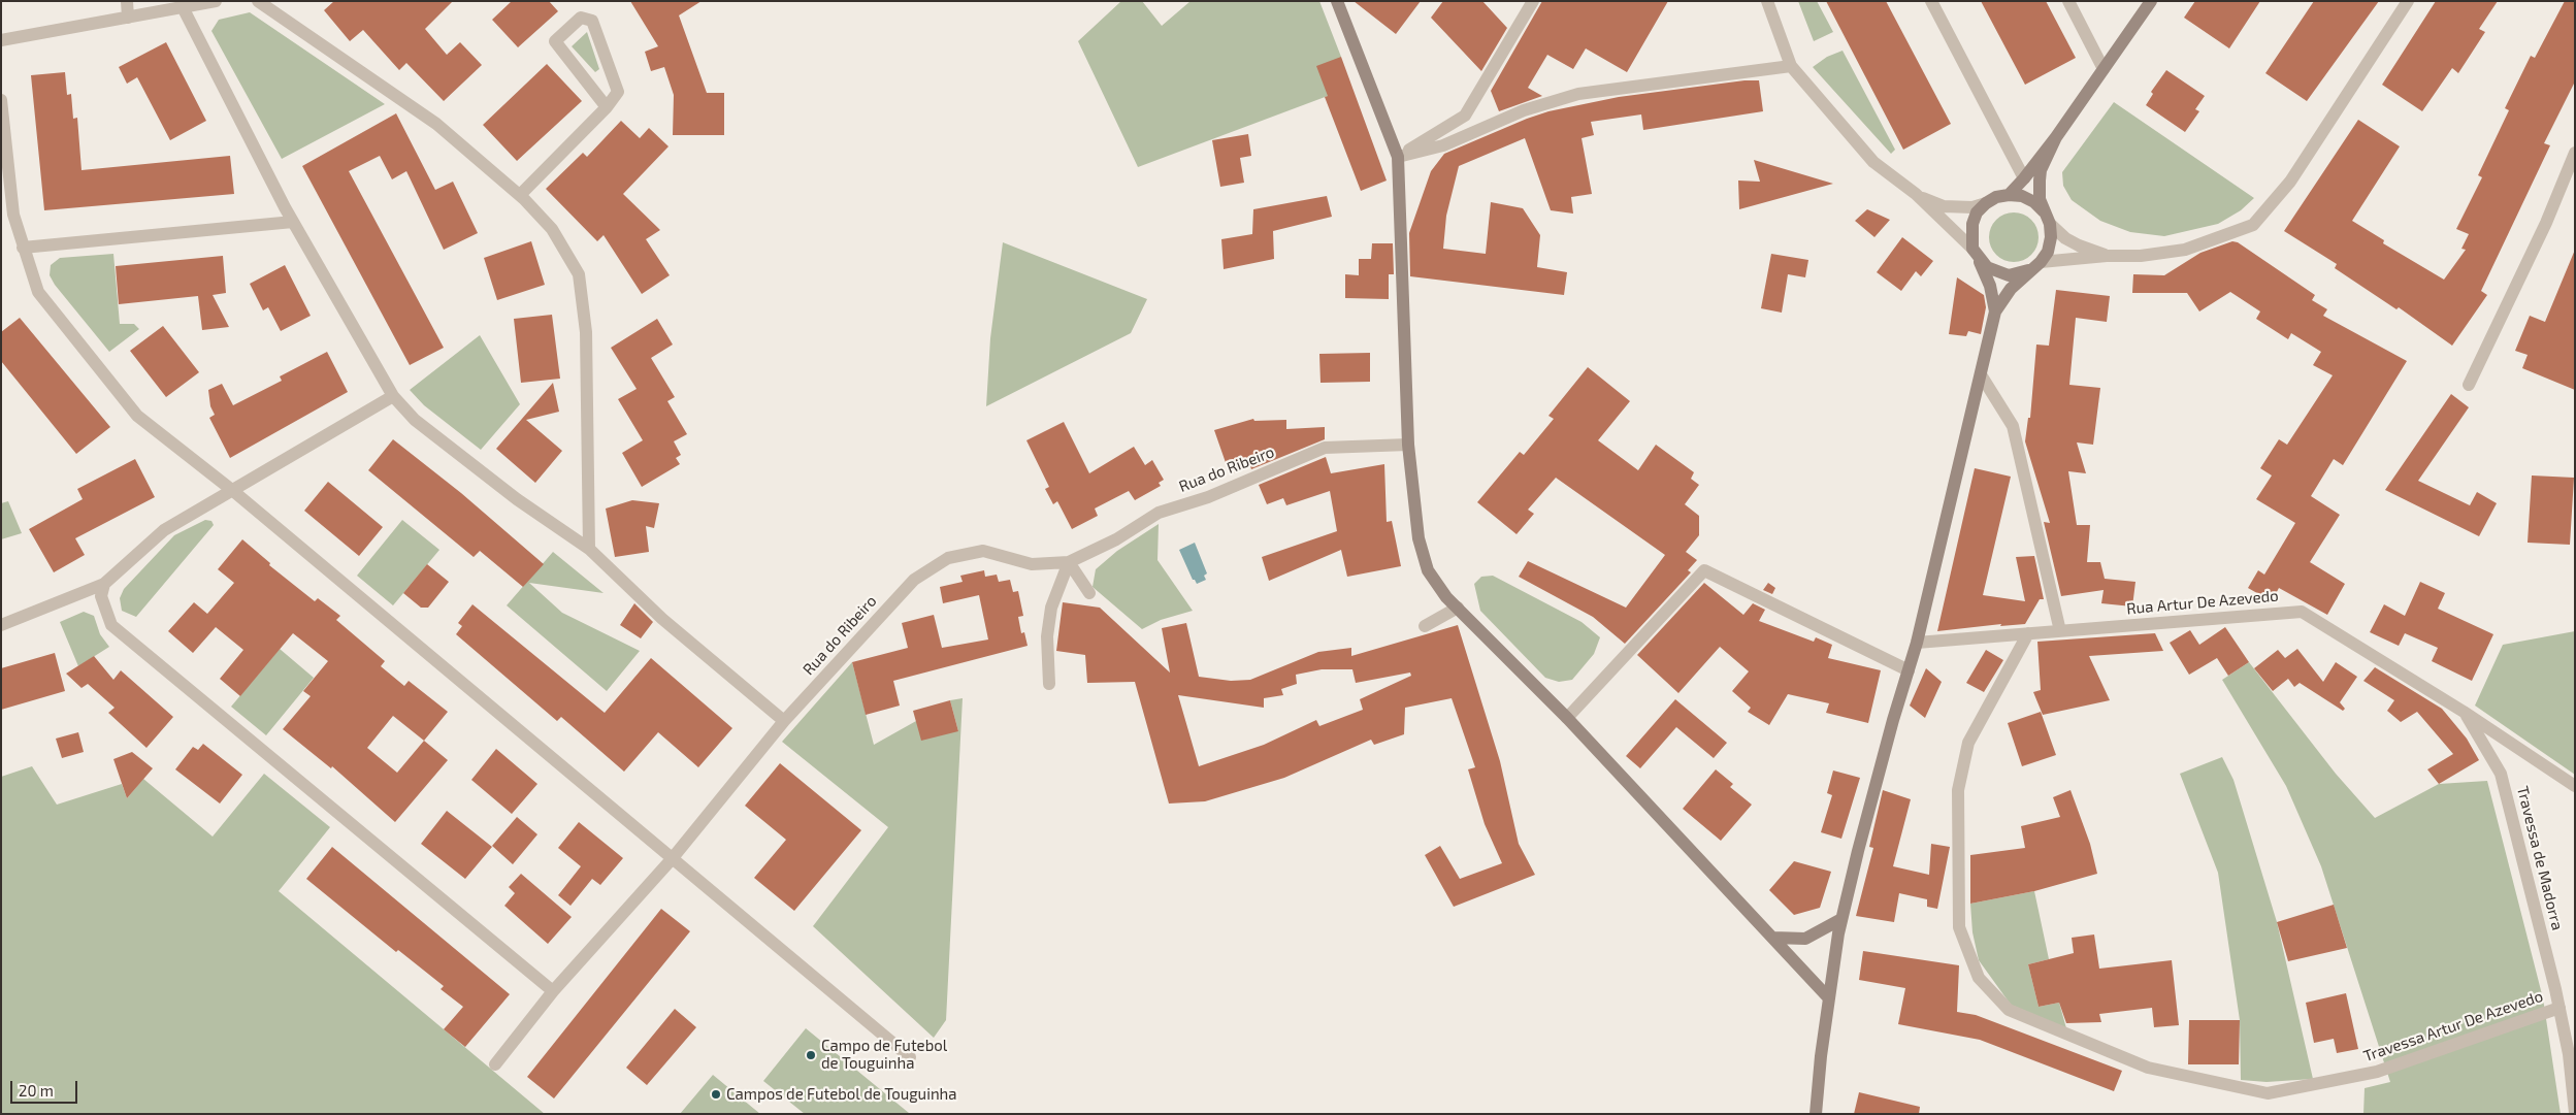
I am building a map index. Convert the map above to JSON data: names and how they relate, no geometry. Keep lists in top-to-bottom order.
{
  "streets": {
    "street": [
      "Rua do Ribeiro",
      "Rua Artur De Azevedo",
      "Travessa de Madorra",
      "Travessa Artur De Azevedo"
    ]
  },
  "crossings": [
    ["Rua Artur De Azevedo", "Travessa de Madorra"],
    ["Rua Artur De Azevedo", "Travessa Artur De Azevedo"],
    ["Travessa de Madorra", "Travessa Artur De Azevedo"]
  ],
  "places": ["Campo de Futebol de Touguinha", "Campos de Futebol de Touguinha"],
  "scale_bar": "20 m"
}
